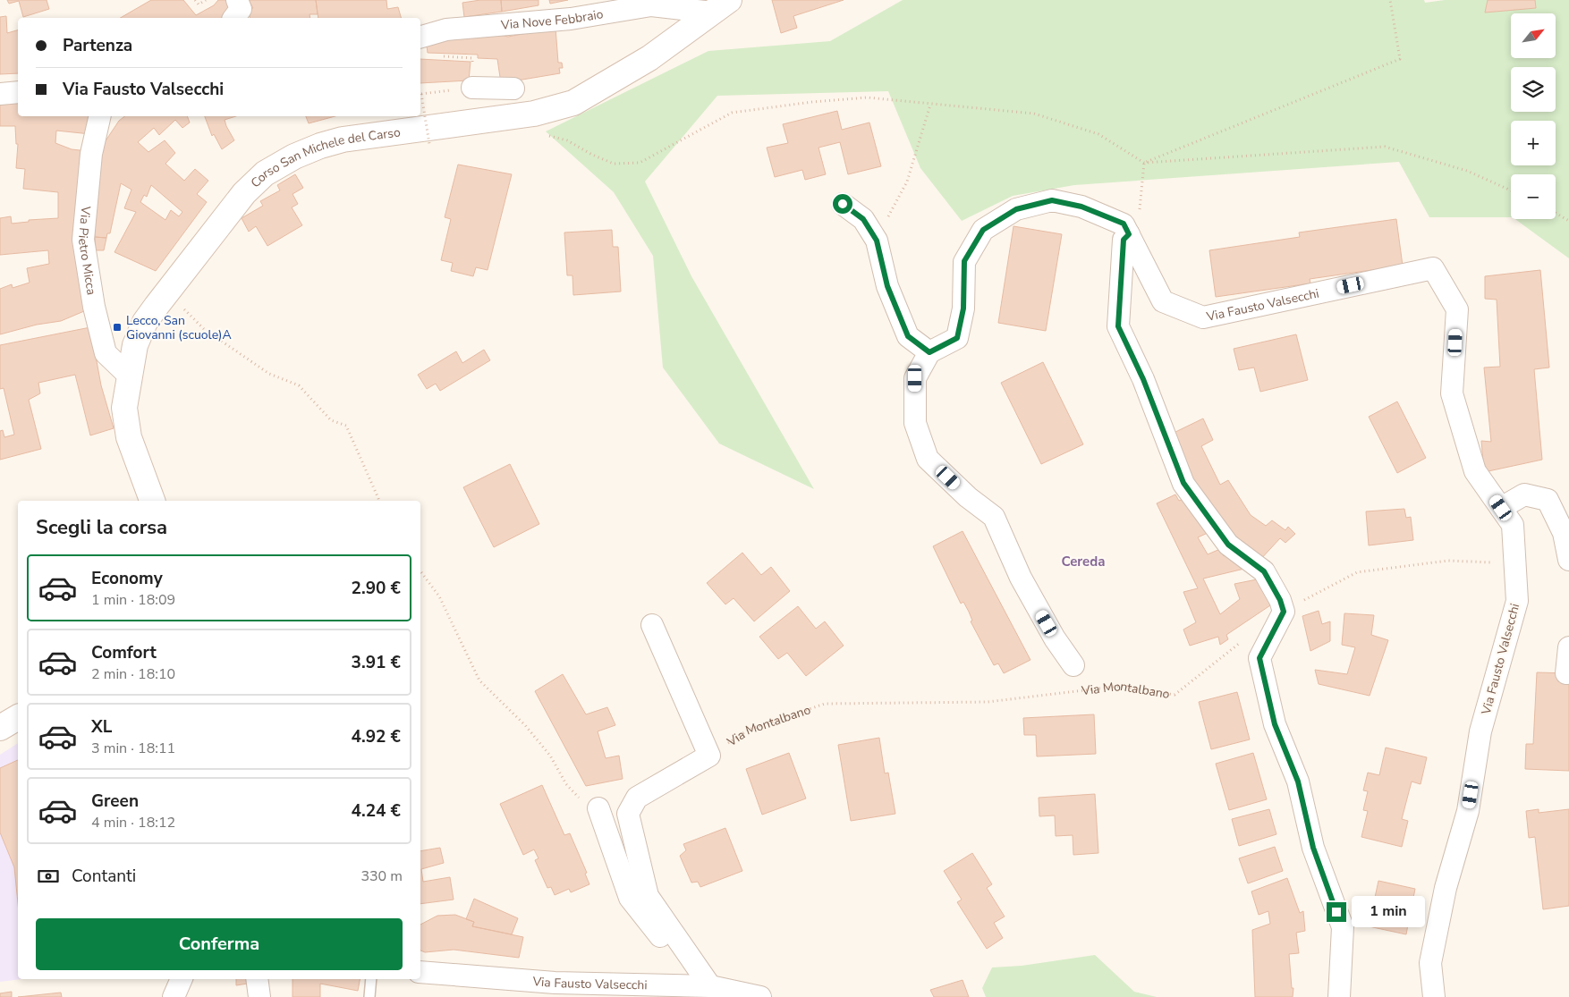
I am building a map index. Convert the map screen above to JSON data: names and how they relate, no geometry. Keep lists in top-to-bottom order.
{
  "streets": {
    "main road": ["Corso San Michele del Carso"],
    "street": ["Via Nove Febbraio", "Via Pietro Micca", "Via Fausto Valsecchi"],
    "path": ["Via Montalbano"]
  },
  "crossings": [
    ["Via Nove Febbraio", "Corso San Michele del Carso"],
    ["Corso San Michele del Carso", "Via Pietro Micca"]
  ],
  "districts": ["Cereda"],
  "places": {
    "transit": ["Lecco, San Giovanni (scuole)A"]
  },
  "north": "top right",
  "page": {
    "map_buttons": ["+", "−"],
    "banner": ["Partenza", "Via Fausto Valsecchi"],
    "heading": "Scegli la corsa",
    "list": [
      {
        "name": "Economy",
        "note": "1 min · 18:09",
        "value": "2.90 €"
      },
      {
        "name": "Comfort",
        "note": "2 min · 18:10",
        "value": "3.91 €"
      },
      {
        "name": "XL",
        "note": "3 min · 18:11",
        "value": "4.92 €"
      },
      {
        "name": "Green",
        "note": "4 min · 18:12",
        "value": "4.24 €"
      }
    ],
    "pay": ["Contanti", "330 m"],
    "bubble": "1 min",
    "buttons": "Conferma"
  }
}
